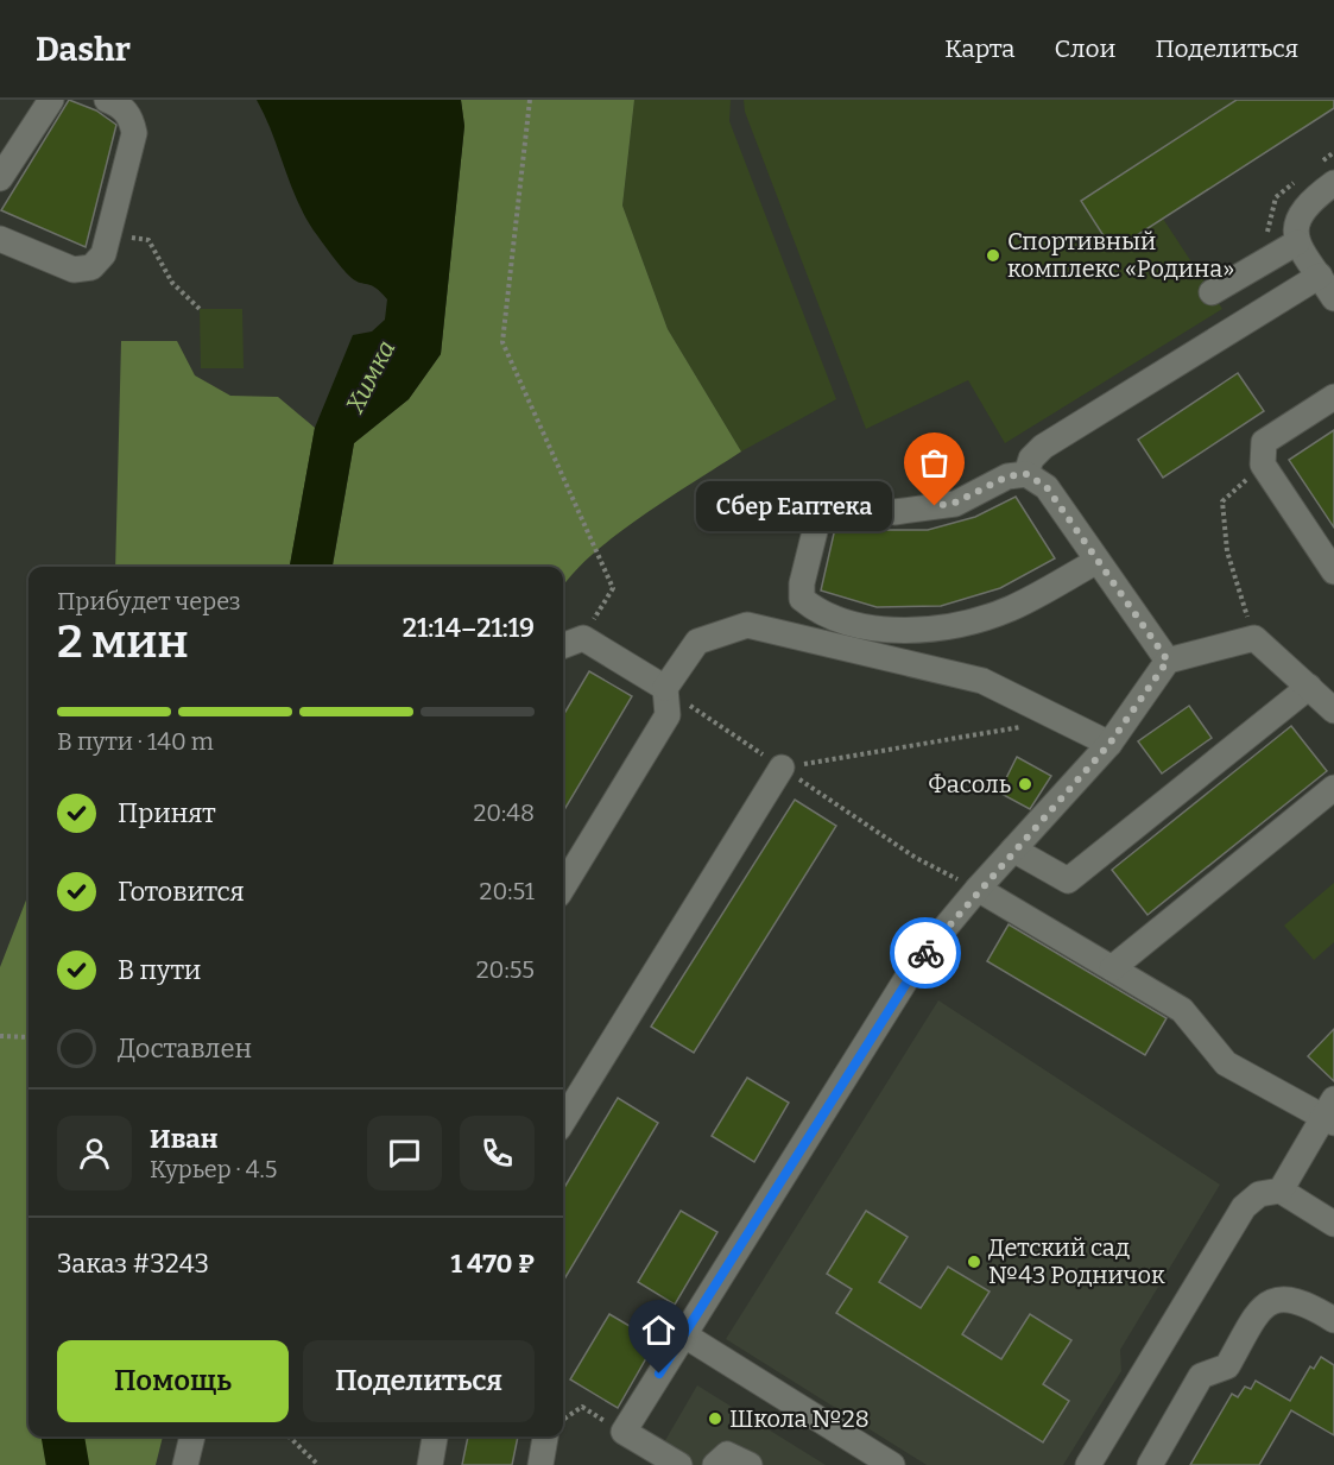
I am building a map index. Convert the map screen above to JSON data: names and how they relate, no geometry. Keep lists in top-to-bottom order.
{
  "water": ["Химка"],
  "places": [
    "Спортивный комплекс «Родина»",
    "Сбер Еаптека",
    "Фасоль",
    "Детский сад №43 Родничок",
    "Школа №28"
  ],
  "page": {
    "header": "Dashr",
    "nav": ["Карта", "Слои", "Поделиться"],
    "bubble": "Сбер Еаптека",
    "heading": ["2 мин", "Прибудет через", "21:14–21:19"],
    "panel": [
      "Иван",
      "Курьер · 4.5",
      "Заказ #3243",
      "1 470 ₽"
    ],
    "bar": "В пути · 140 m",
    "list": [
      ["Принят", "20:48"],
      ["Готовится", "20:51"],
      ["В пути", "20:55"],
      "Доставлен"
    ],
    "buttons": ["Помощь", "Поделиться"]
  }
}
